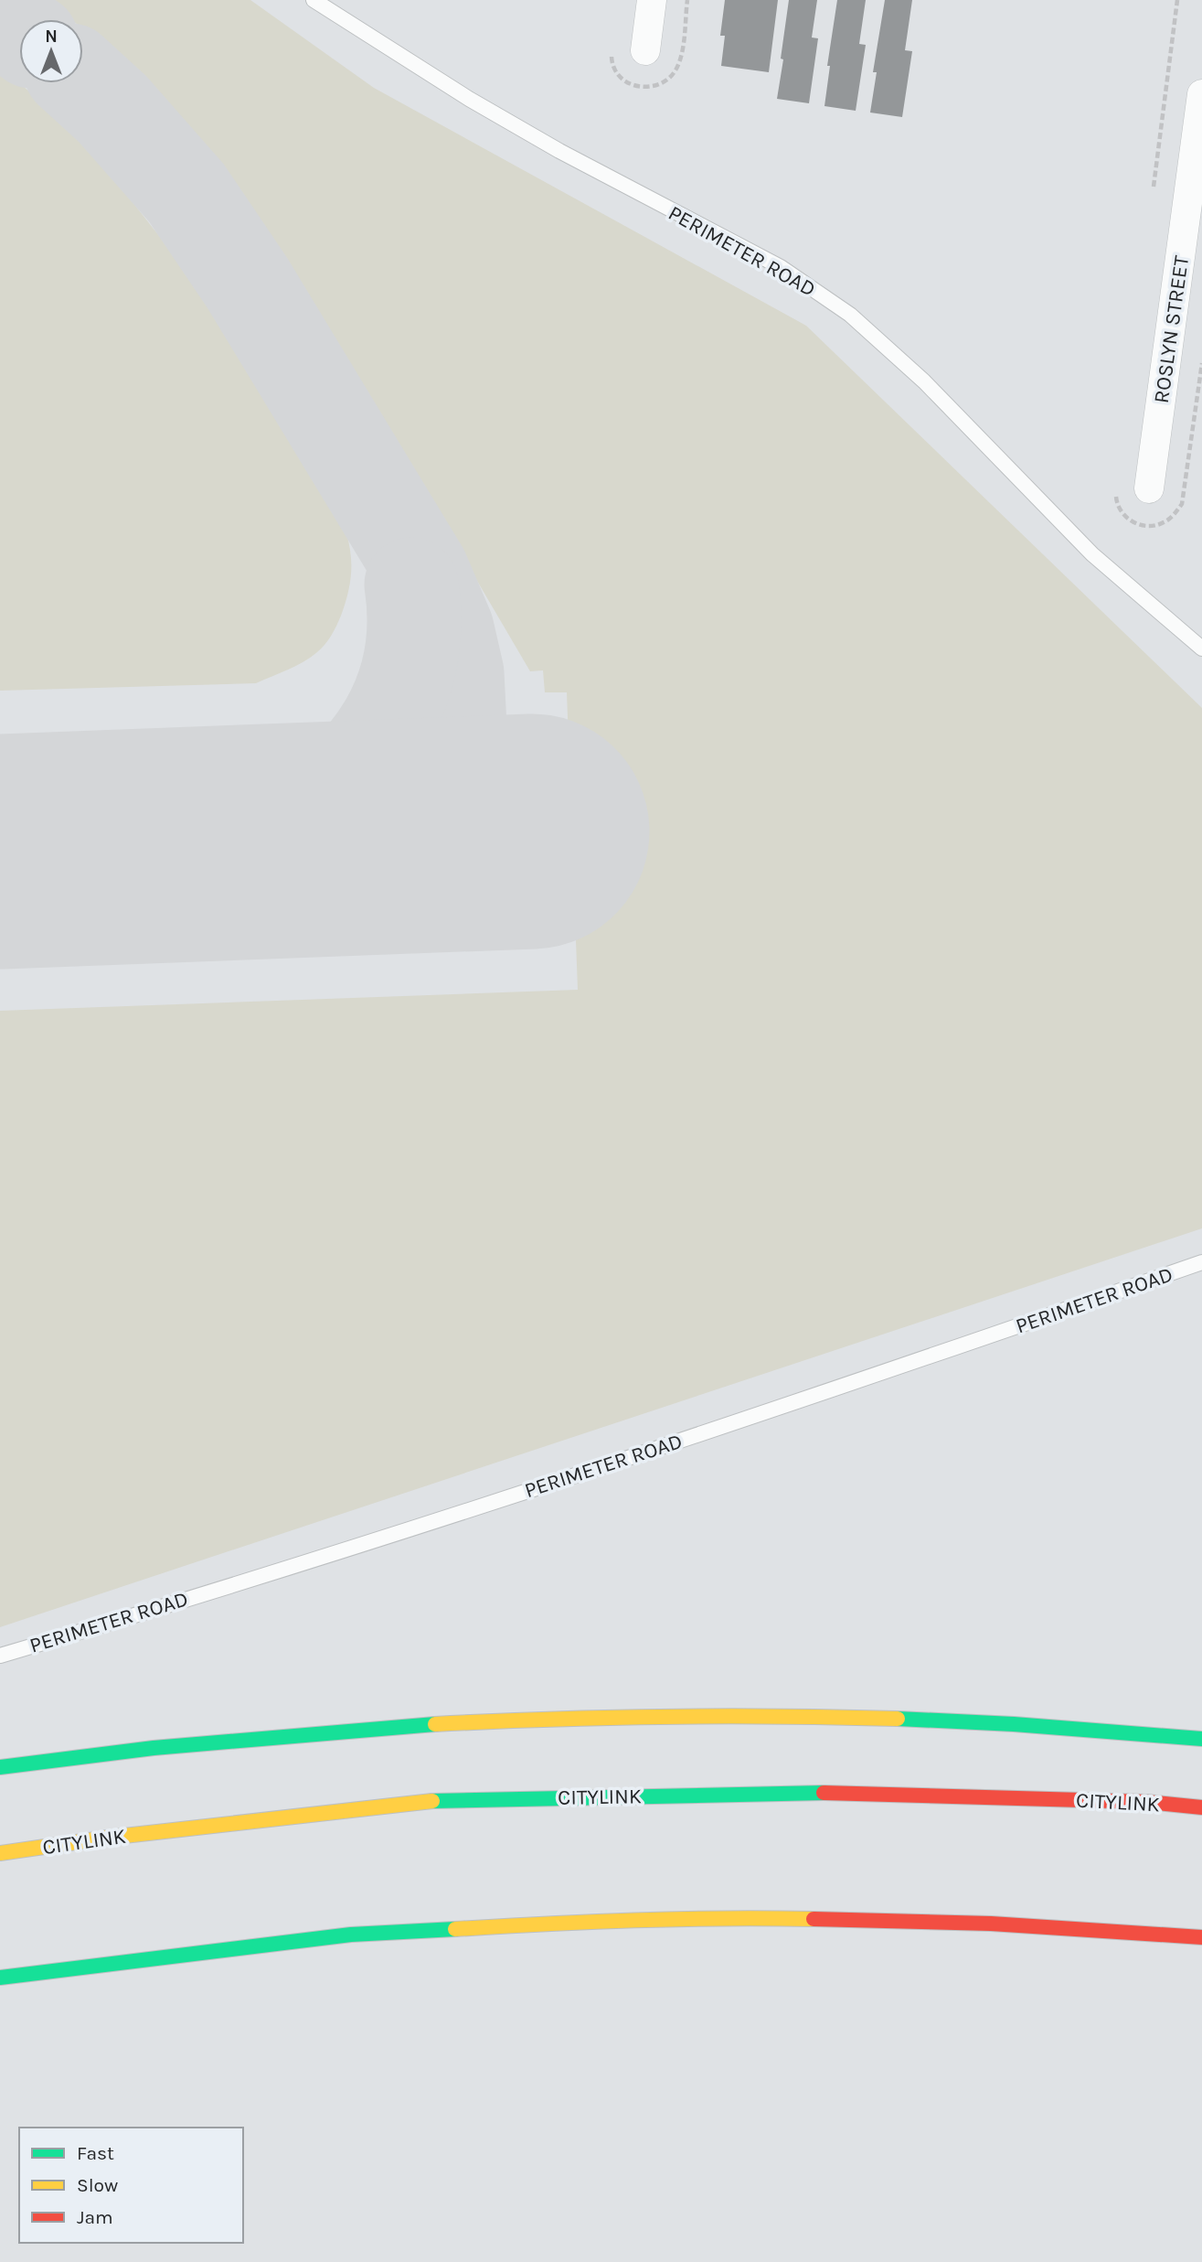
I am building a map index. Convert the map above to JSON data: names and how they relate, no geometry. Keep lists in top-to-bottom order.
{
  "streets": {
    "highway": ["CITYLINK"],
    "street": ["ROSLYN STREET"],
    "lane": ["PERIMETER ROAD"]
  },
  "legend": ["Fast", "Slow", "Jam"],
  "north": "top"
}
